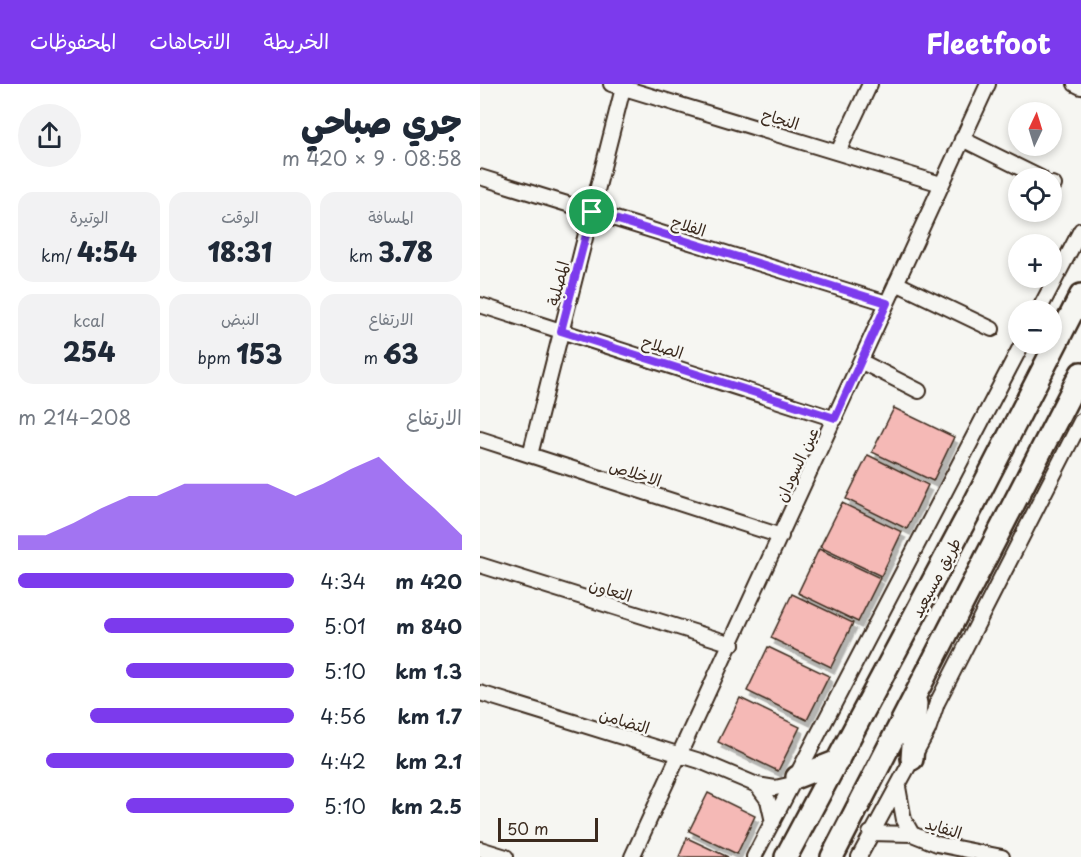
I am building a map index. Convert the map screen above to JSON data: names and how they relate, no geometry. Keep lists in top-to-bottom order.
{
  "streets": {
    "highway": ["طريق مسيعيد"],
    "street": [
      "النجاح",
      "الفلاح",
      "المصلبة",
      "الصلاح",
      "عين السودان",
      "الاخلاص",
      "التعاون",
      "التضامن",
      "النفايد"
    ]
  },
  "crossings": [
    ["النجاح", "المصلبة"],
    ["النجاح", "عين السودان"],
    ["الفلاح", "المصلبة"],
    ["الفلاح", "عين السودان"],
    ["المصلبة", "الصلاح"],
    ["المصلبة", "الاخلاص"],
    ["الصلاح", "عين السودان"],
    ["عين السودان", "الاخلاص"],
    ["عين السودان", "التعاون"],
    ["عين السودان", "التضامن"],
    ["طريق مسيعيد", "التضامن"]
  ],
  "scale_bar": "50 m",
  "north": "top",
  "page": {
    "header": "Fleetfoot",
    "nav": ["الخريطة", "الاتجاهات", "المحفوظات"],
    "heading": ["جري صباحي", "08:58 · 9 × 420 m"],
    "map_buttons": ["+", "−"],
    "stats": [
      ["المسافة", "3.78 km"],
      ["الوقت", "18:31"],
      ["الوتيرة", "4:54 /km"],
      ["الارتفاع", "63 m"],
      ["النبض", "153 bpm"],
      ["kcal", "254"]
    ],
    "chart": ["الارتفاع", "208–214 m"],
    "list": [
      {
        "name": "420 m",
        "note": "4:34"
      },
      {
        "name": "840 m",
        "note": "5:01"
      },
      {
        "name": "1.3 km",
        "note": "5:10"
      },
      {
        "name": "1.7 km",
        "note": "4:56"
      },
      {
        "name": "2.1 km",
        "note": "4:42"
      },
      {
        "name": "2.5 km",
        "note": "5:10"
      }
    ],
    "scale": "50 m"
  }
}
